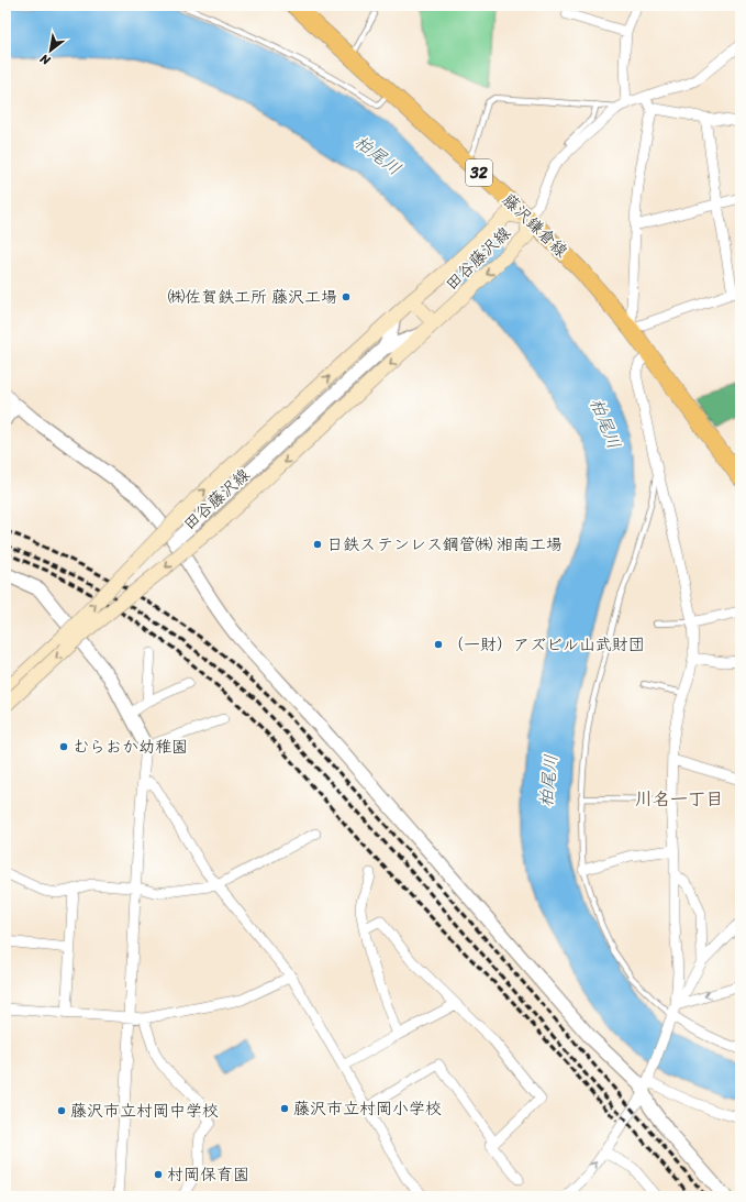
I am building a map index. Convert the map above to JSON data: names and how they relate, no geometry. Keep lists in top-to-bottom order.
{
  "streets": {
    "main road": ["32", "藤沢鎌倉線", "田谷藤沢線"]
  },
  "crossings": [
    ["藤沢鎌倉線", "田谷藤沢線"]
  ],
  "districts": ["川名一丁目"],
  "water": ["柏尾川"],
  "places": [
    "㈱佐賀鉄工所 藤沢工場",
    "日鉄ステンレス鋼管㈱ 湘南工場",
    "（一財）アズビル山武財団",
    "むらおか幼稚園",
    "藤沢市立村岡小学校",
    "藤沢市立村岡中学校",
    "村岡保育園"
  ],
  "north": "bottom left"
}
